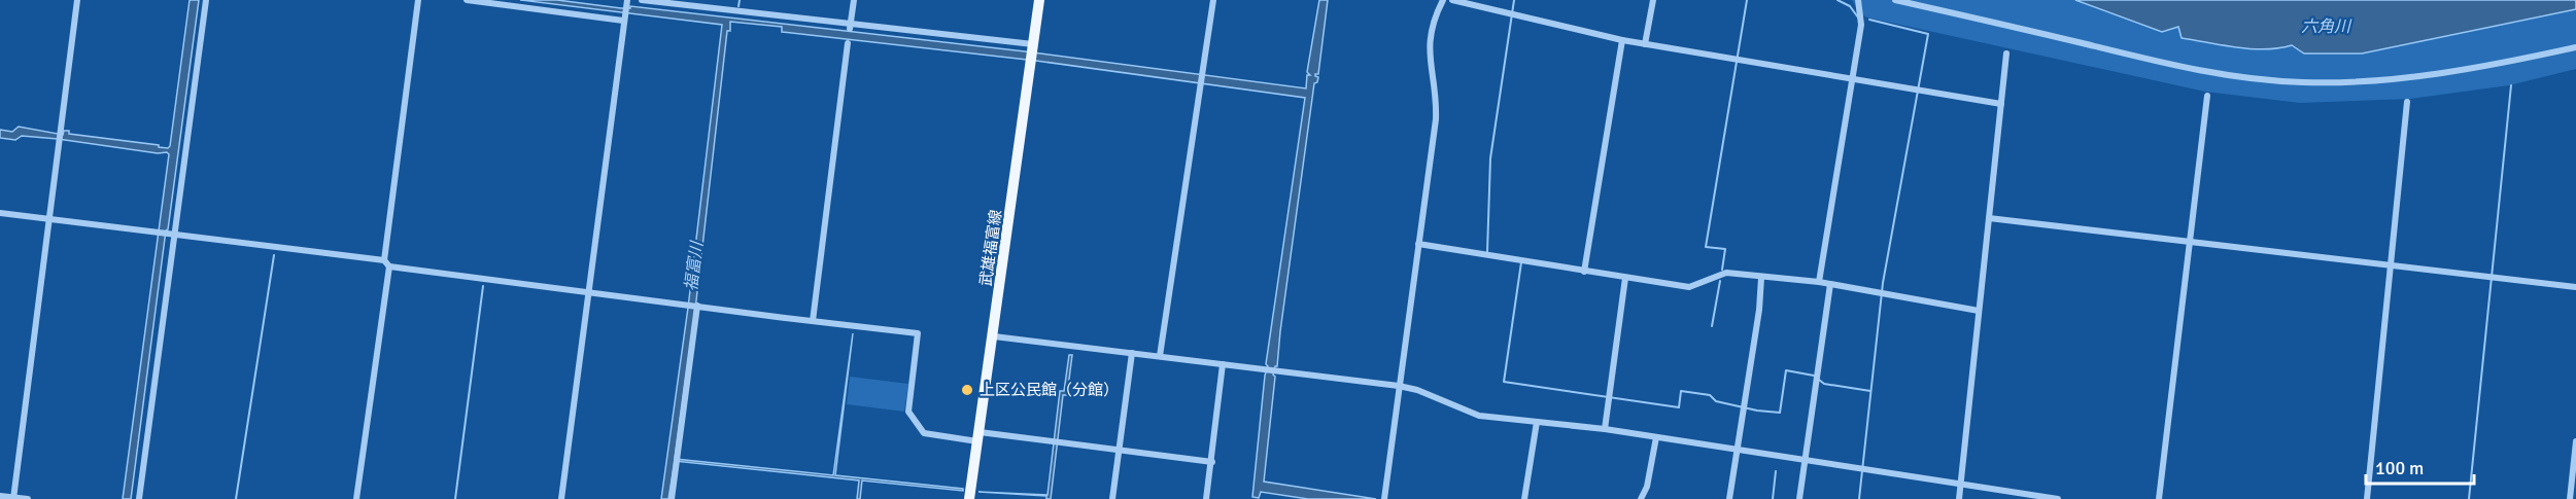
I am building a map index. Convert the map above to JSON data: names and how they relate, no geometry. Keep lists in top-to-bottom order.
{
  "streets": {
    "main road": ["武雄福富線"]
  },
  "water": ["六角川", "福富川"],
  "places": ["上区公民館（分館）"],
  "scale_bar": "100 m"
}
